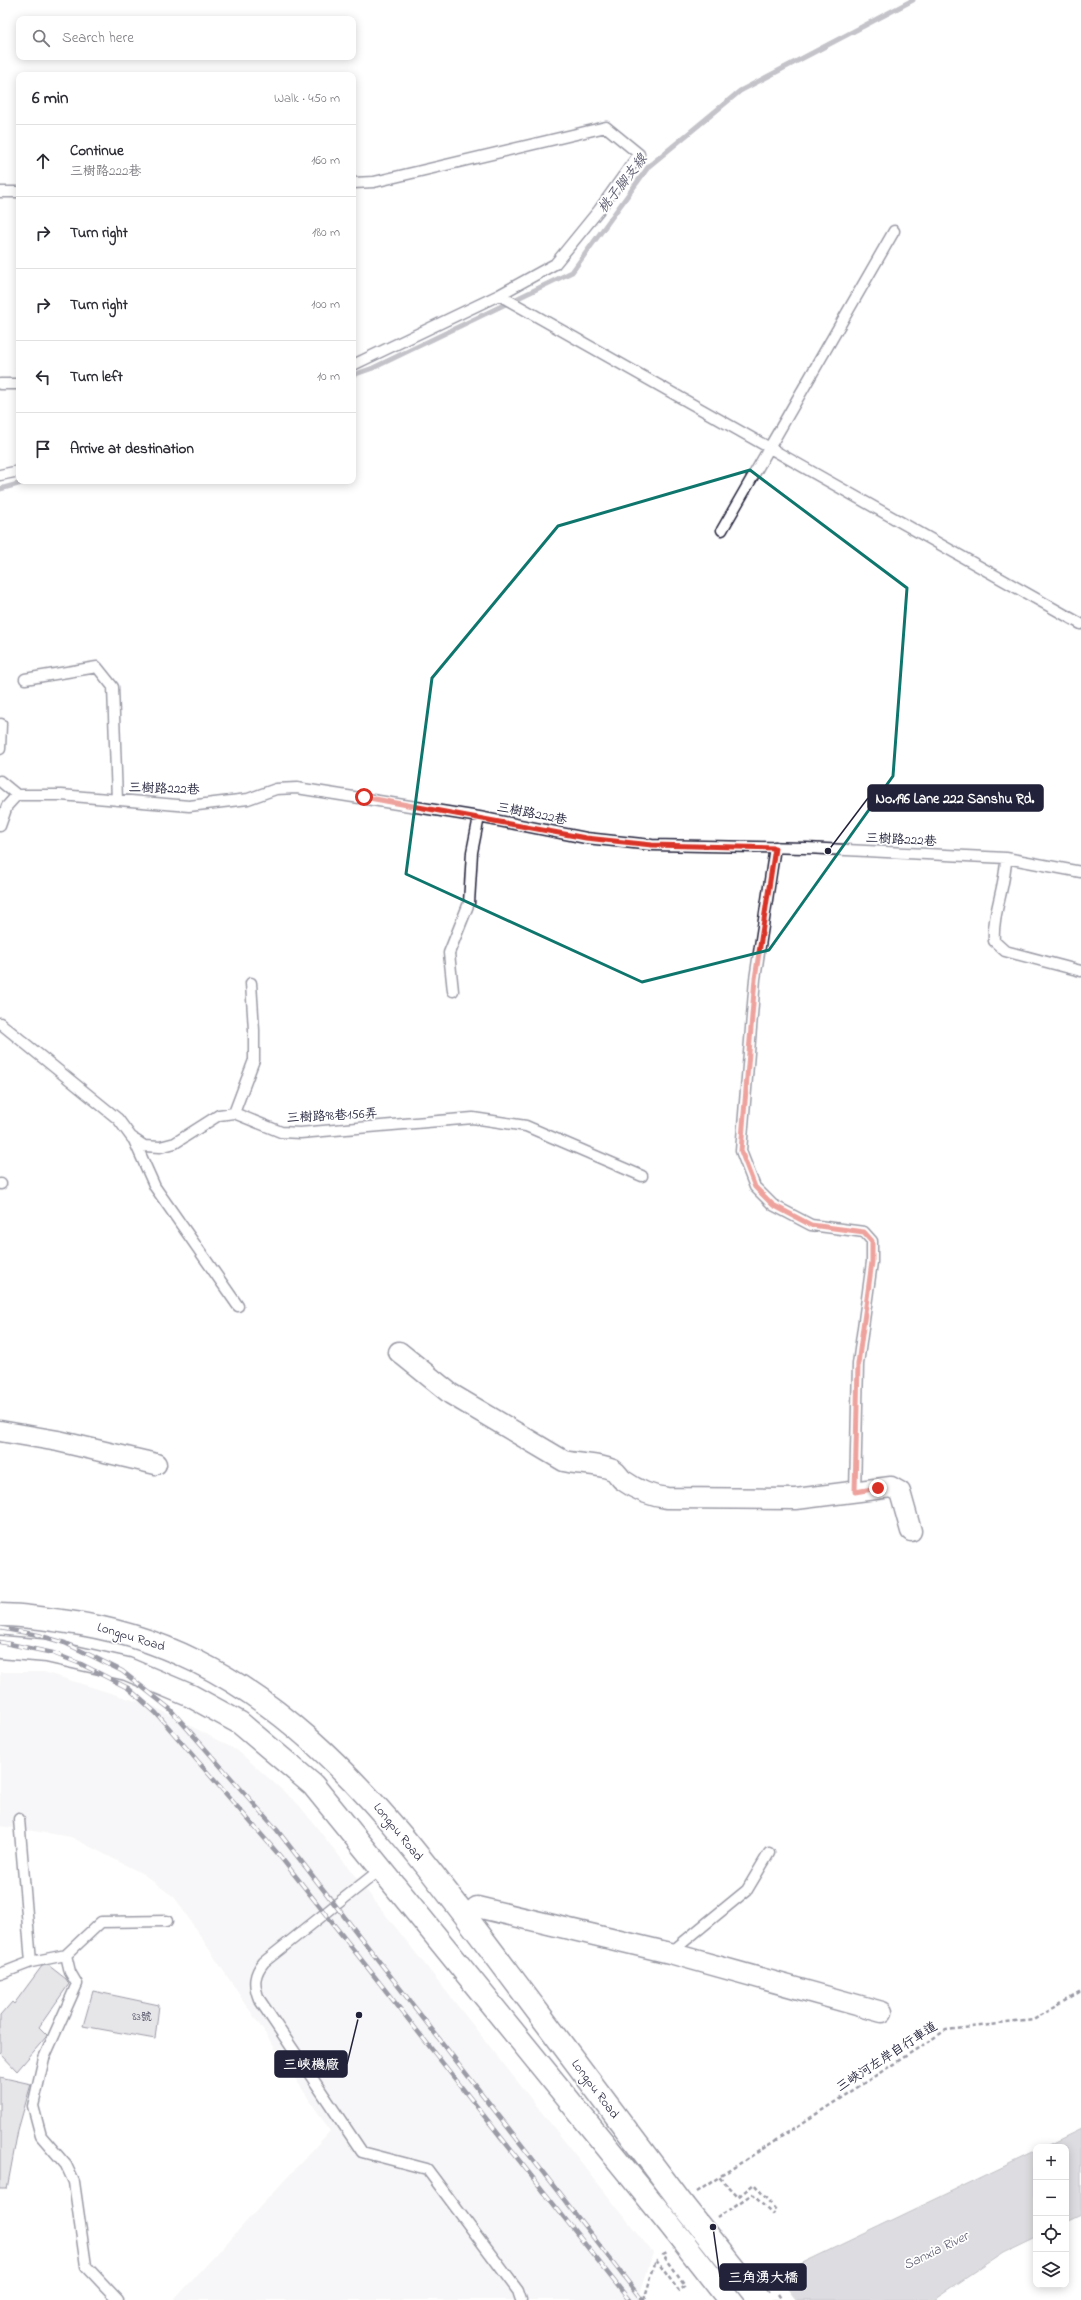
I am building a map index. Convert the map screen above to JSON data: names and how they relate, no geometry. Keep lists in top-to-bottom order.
{
  "streets": {
    "street": ["Longpu Road"],
    "lane": ["三樹路222巷", "三樹路98巷156弄"],
    "path": ["三峽河左岸自行車道"]
  },
  "crossings": [
    ["Longpu Road", "三峽河左岸自行車道"]
  ],
  "water": ["桃子腳支線", "Sanxia River"],
  "places": ["No.196 Lane 222 Sanshu Rd.", "三峽機廠", "三角湧大橋"],
  "house_numbers": ["83號"],
  "page": {
    "search": "Search here",
    "heading": ["6 min", "Walk · 450 m"],
    "list": [
      ["Continue", "三樹路222巷", "160 m"],
      ["Turn right", "180 m"],
      ["Turn right", "100 m"],
      ["Turn left", "10 m"],
      "Arrive at destination"
    ],
    "map_buttons": ["+", "−"]
  }
}
